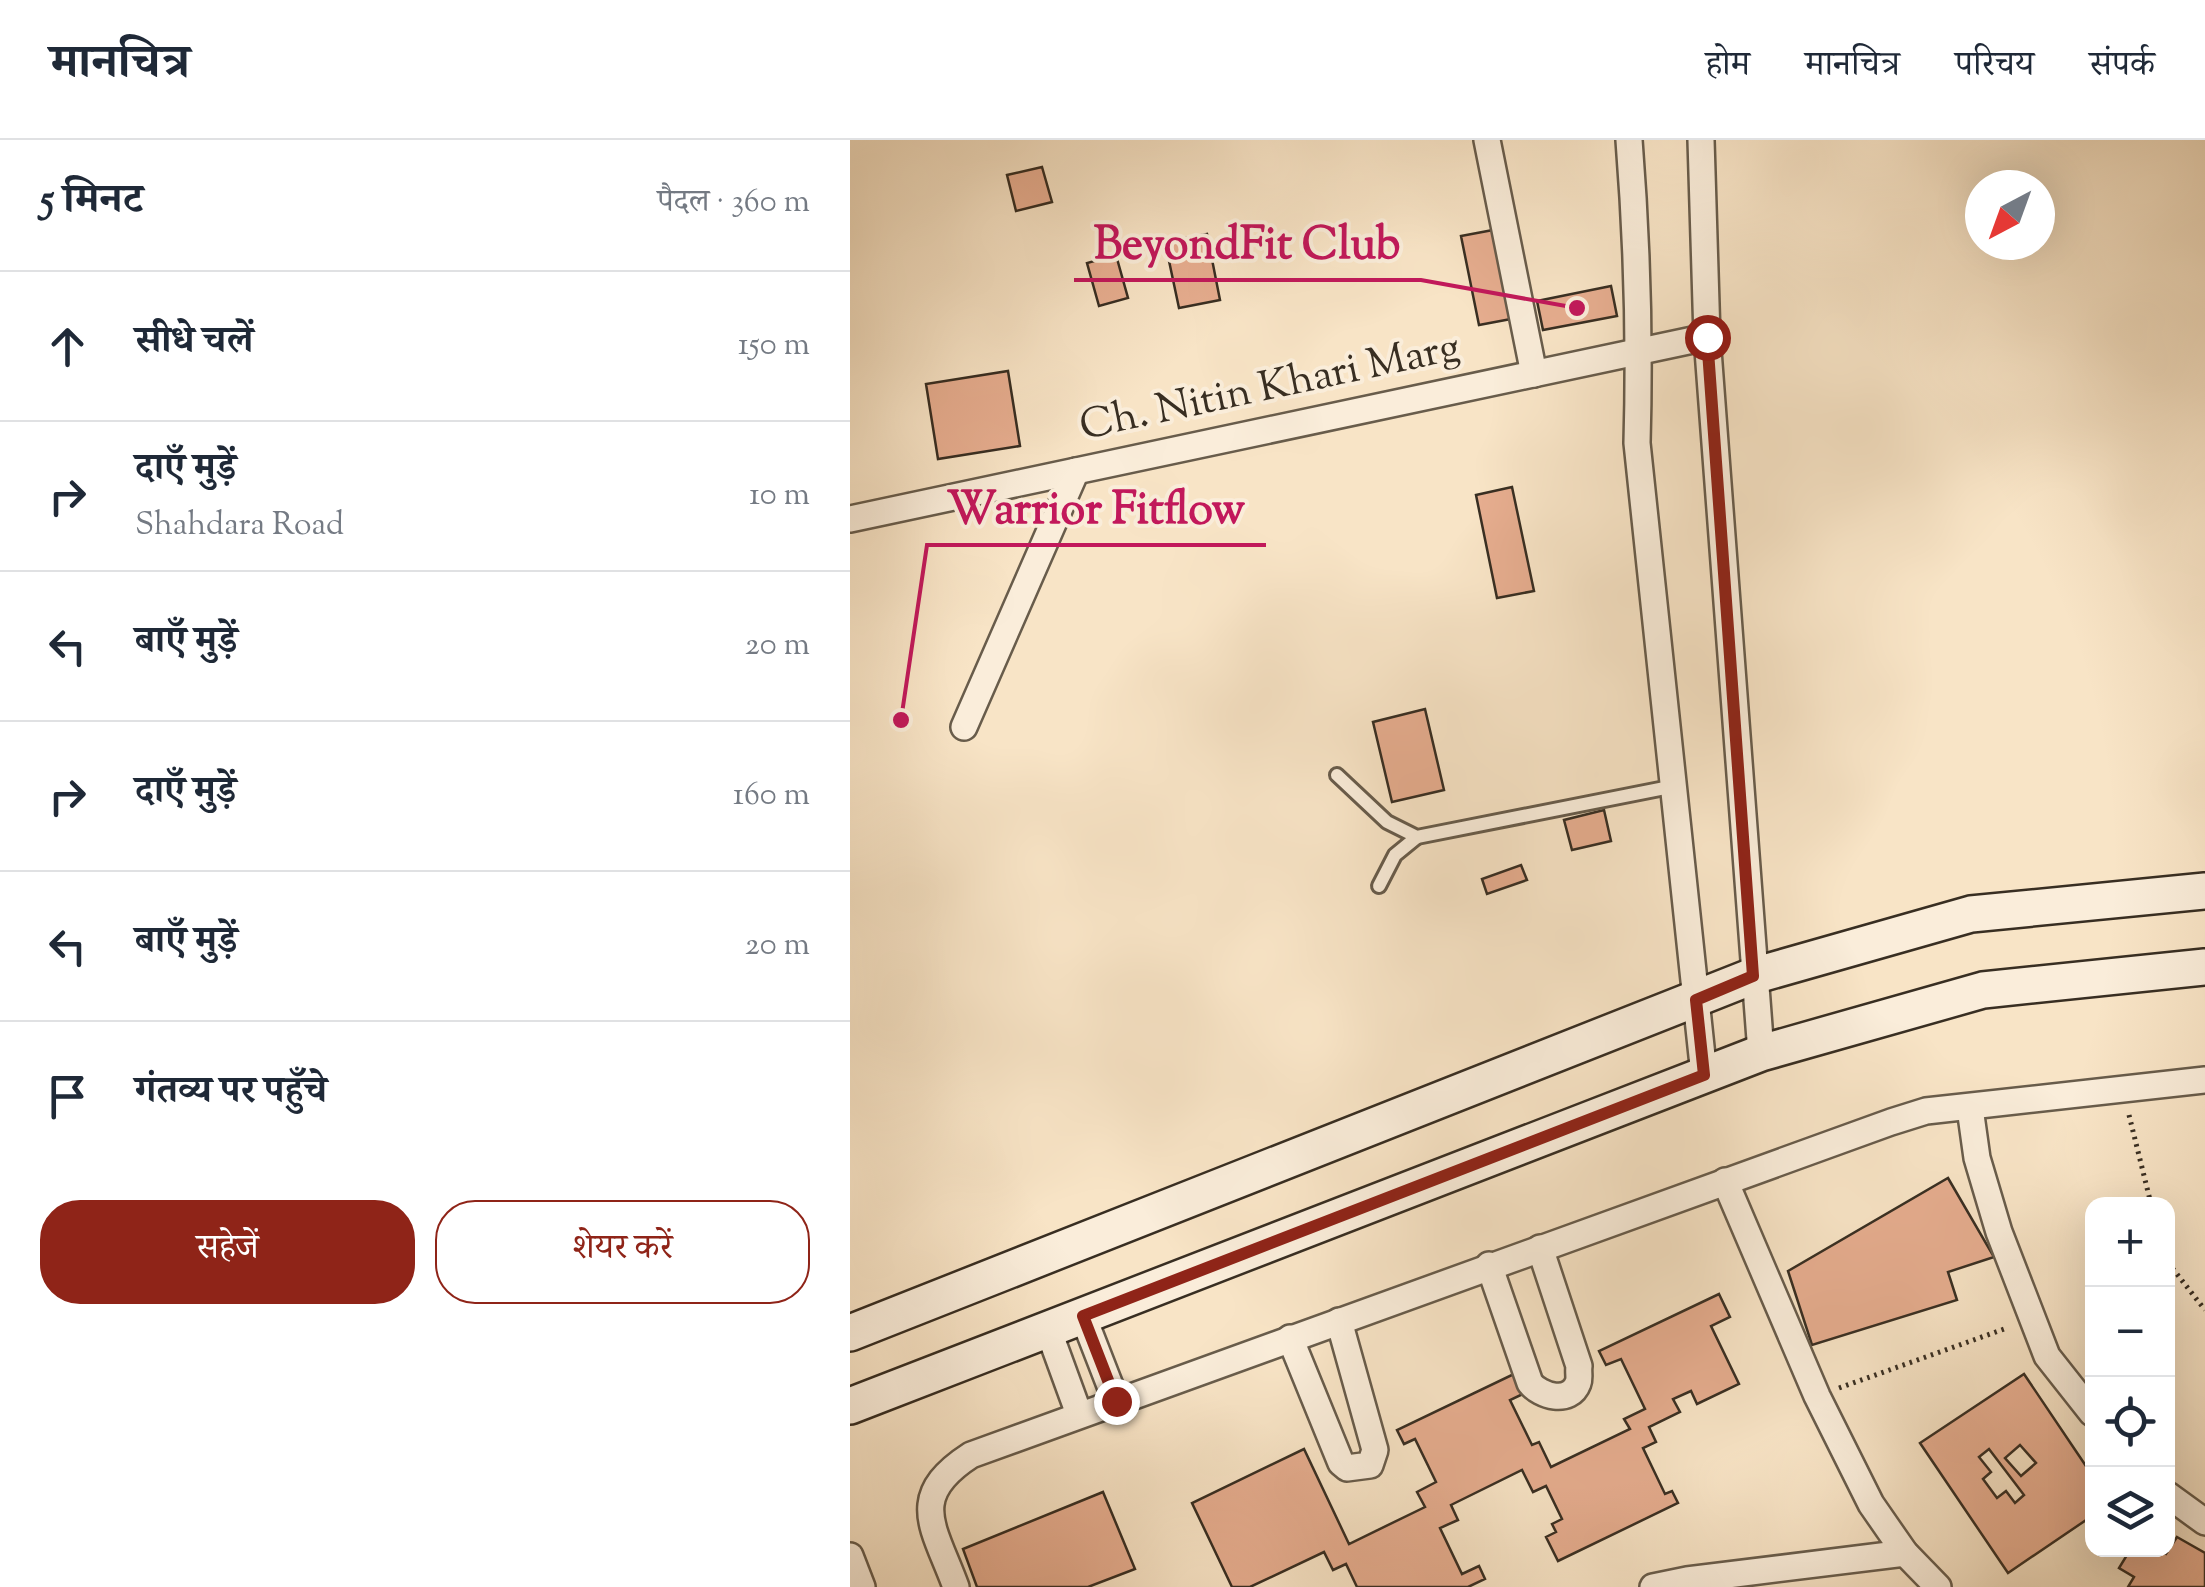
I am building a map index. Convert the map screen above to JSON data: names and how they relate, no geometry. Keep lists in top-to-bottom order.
{
  "streets": {
    "street": ["Ch. Nitin Khari Marg"]
  },
  "places": ["BeyondFit Club", "Warrior Fitflow"],
  "north": "bottom left",
  "page": {
    "header": "मानचित्र",
    "nav": [
      "होम",
      "मानचित्र",
      "परिचय",
      "संपर्क"
    ],
    "heading": ["5 मिनट", "पैदल · 360 m"],
    "list": [
      ["सीधे चलें", "150 m"],
      ["दाएँ मुड़ें", "Shahdara Road", "10 m"],
      ["बाएँ मुड़ें", "20 m"],
      ["दाएँ मुड़ें", "160 m"],
      ["बाएँ मुड़ें", "20 m"],
      "गंतव्य पर पहुँचे"
    ],
    "buttons": ["सहेजें", "शेयर करें"],
    "map_buttons": ["+", "−"]
  }
}
